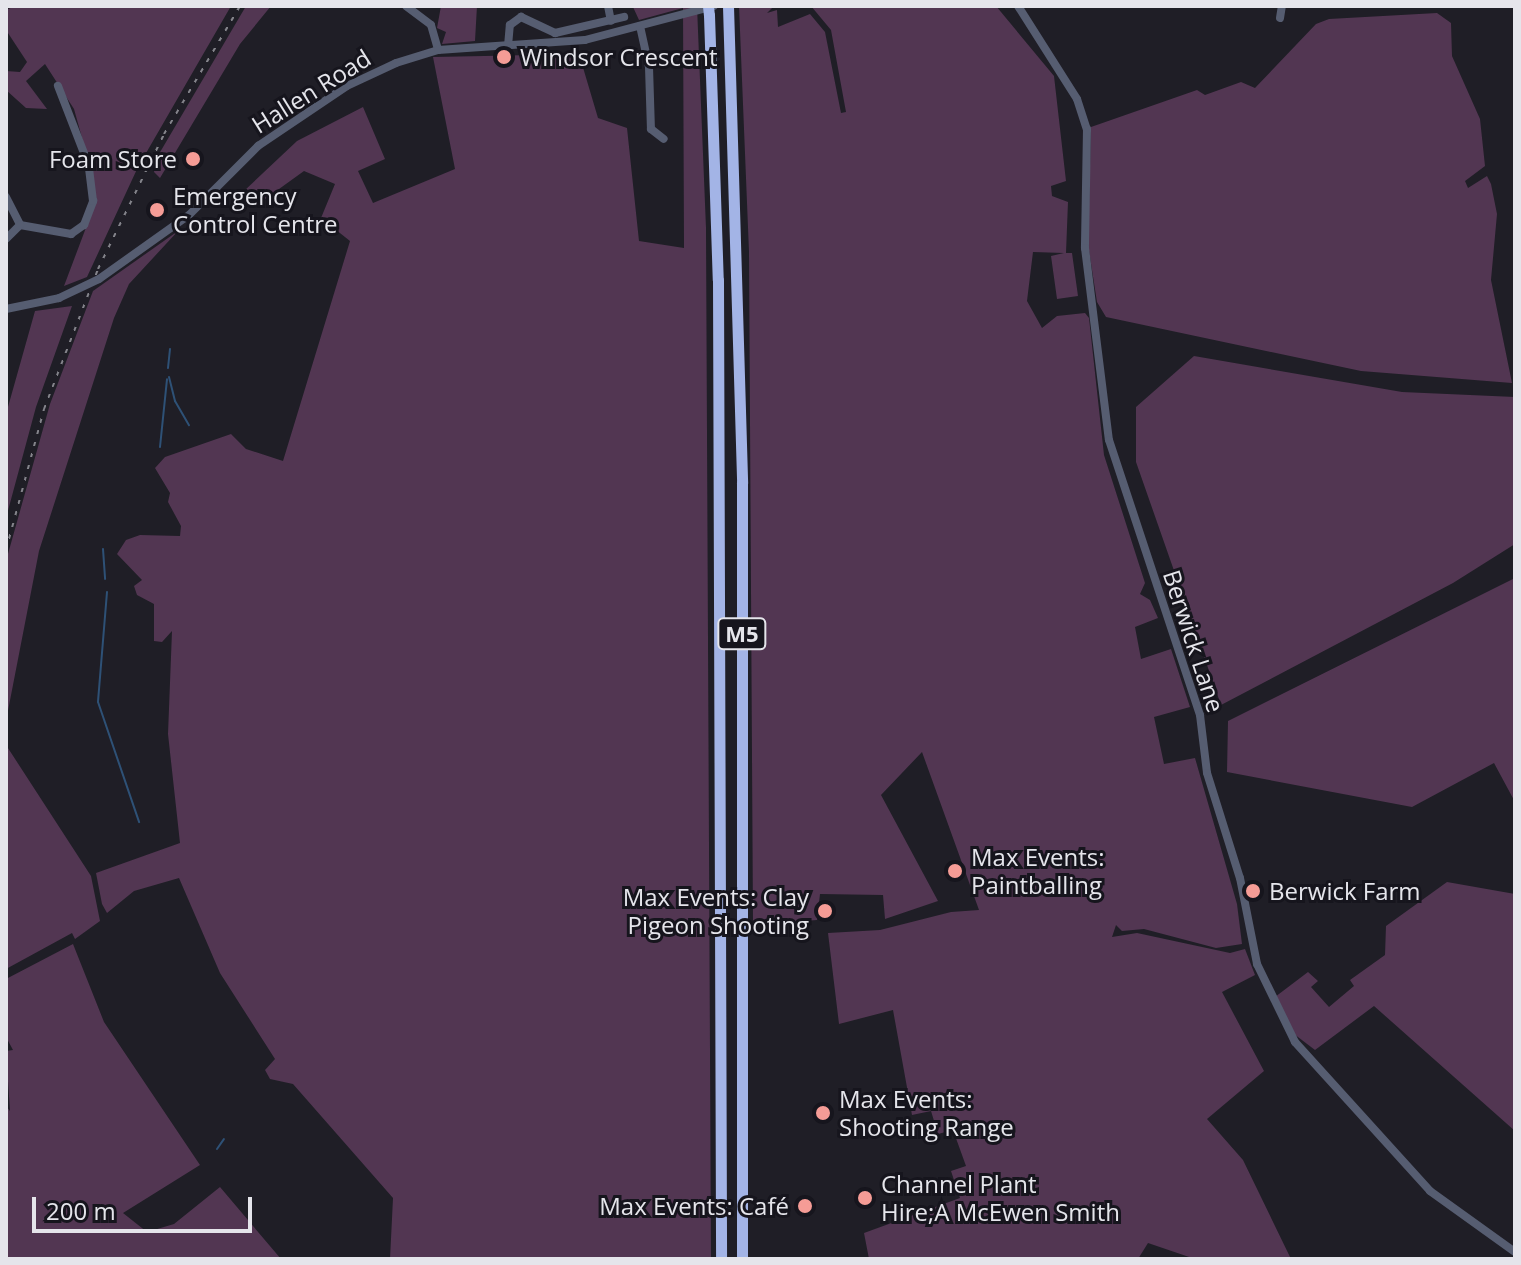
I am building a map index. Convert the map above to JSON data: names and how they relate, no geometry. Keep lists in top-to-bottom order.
{
  "streets": {
    "highway": ["M5"],
    "street": ["Hallen Road", "Berwick Lane"]
  },
  "crossings": [
    ["Hallen Road", "M5"]
  ],
  "places": [
    "Windsor Crescent",
    "Foam Store",
    "Emergency Control Centre",
    "Max Events: Paintballing",
    "Berwick Farm",
    "Max Events: Clay Pigeon Shooting",
    "Max Events: Shooting Range",
    "Channel Plant Hire;A McEwen Smith",
    "Max Events: Café"
  ],
  "scale_bar": "200 m"
}
